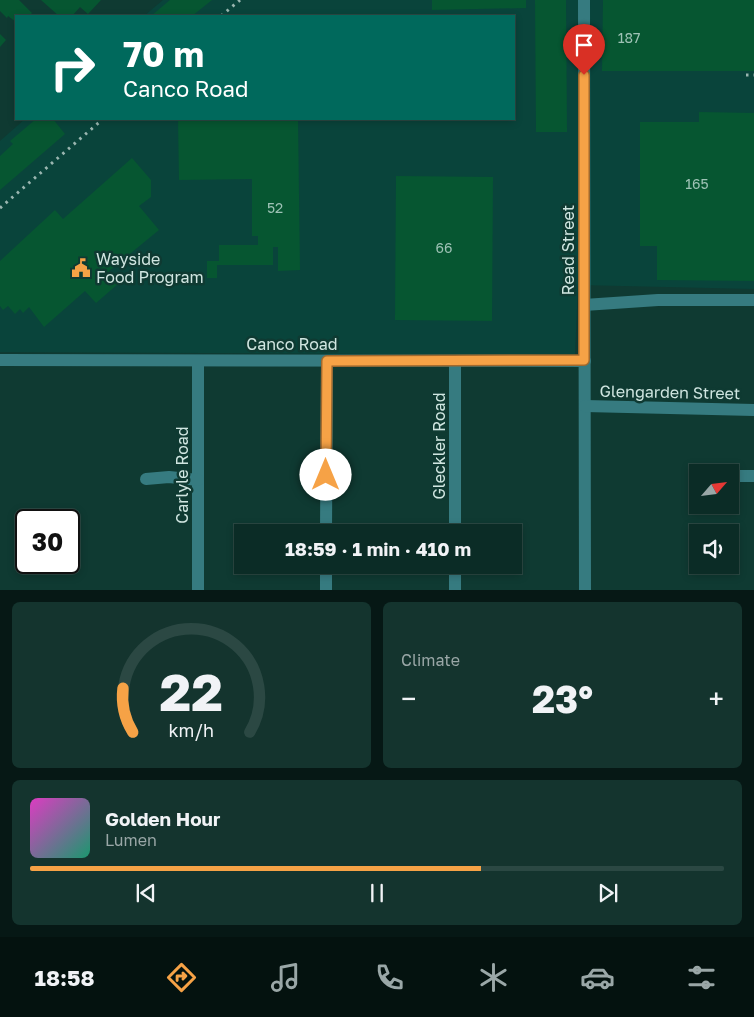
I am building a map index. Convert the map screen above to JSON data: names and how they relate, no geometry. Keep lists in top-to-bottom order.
{
  "streets": {
    "street": [
      "Read Street",
      "Canco Road",
      "Glengarden Street",
      "Gleckler Road",
      "Carlyle Road"
    ]
  },
  "crossings": [
    ["Read Street", "Canco Road"],
    ["Read Street", "Glengarden Street"],
    ["Canco Road", "Gleckler Road"],
    ["Canco Road", "Carlyle Road"]
  ],
  "places": {
    "public building": ["Wayside Food Program"]
  },
  "house_numbers": [
    "187",
    "165",
    "52",
    "66"
  ],
  "north": "top right",
  "page": {
    "turn": ["70 m", "Canco Road"],
    "limit": "30",
    "trip": "18:59 · 1 min · 410 m",
    "tile": "Climate",
    "heat": ["−", "23°", "+"],
    "song": ["Golden Hour", "Lumen"],
    "tabs": "18:58",
    "gauge": ["22", "km/h"]
  }
}
